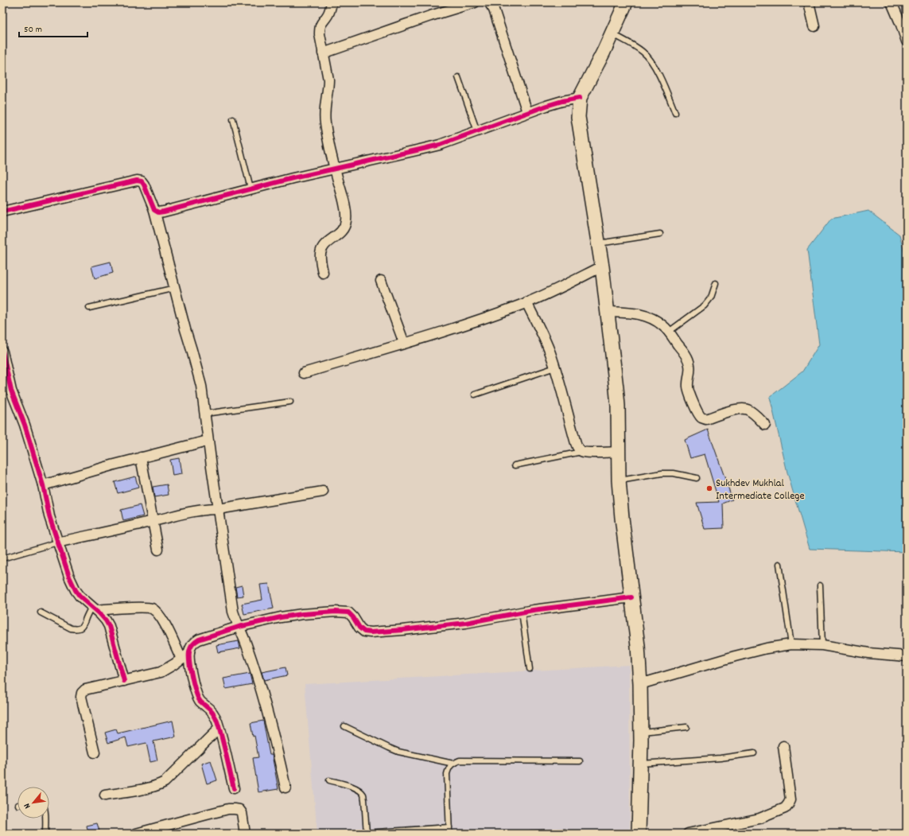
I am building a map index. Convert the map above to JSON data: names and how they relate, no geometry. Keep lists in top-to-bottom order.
{
  "places": ["Sukhdev Mukhlal Intermediate College"],
  "scale_bar": "50 m",
  "north": "bottom left"
}
